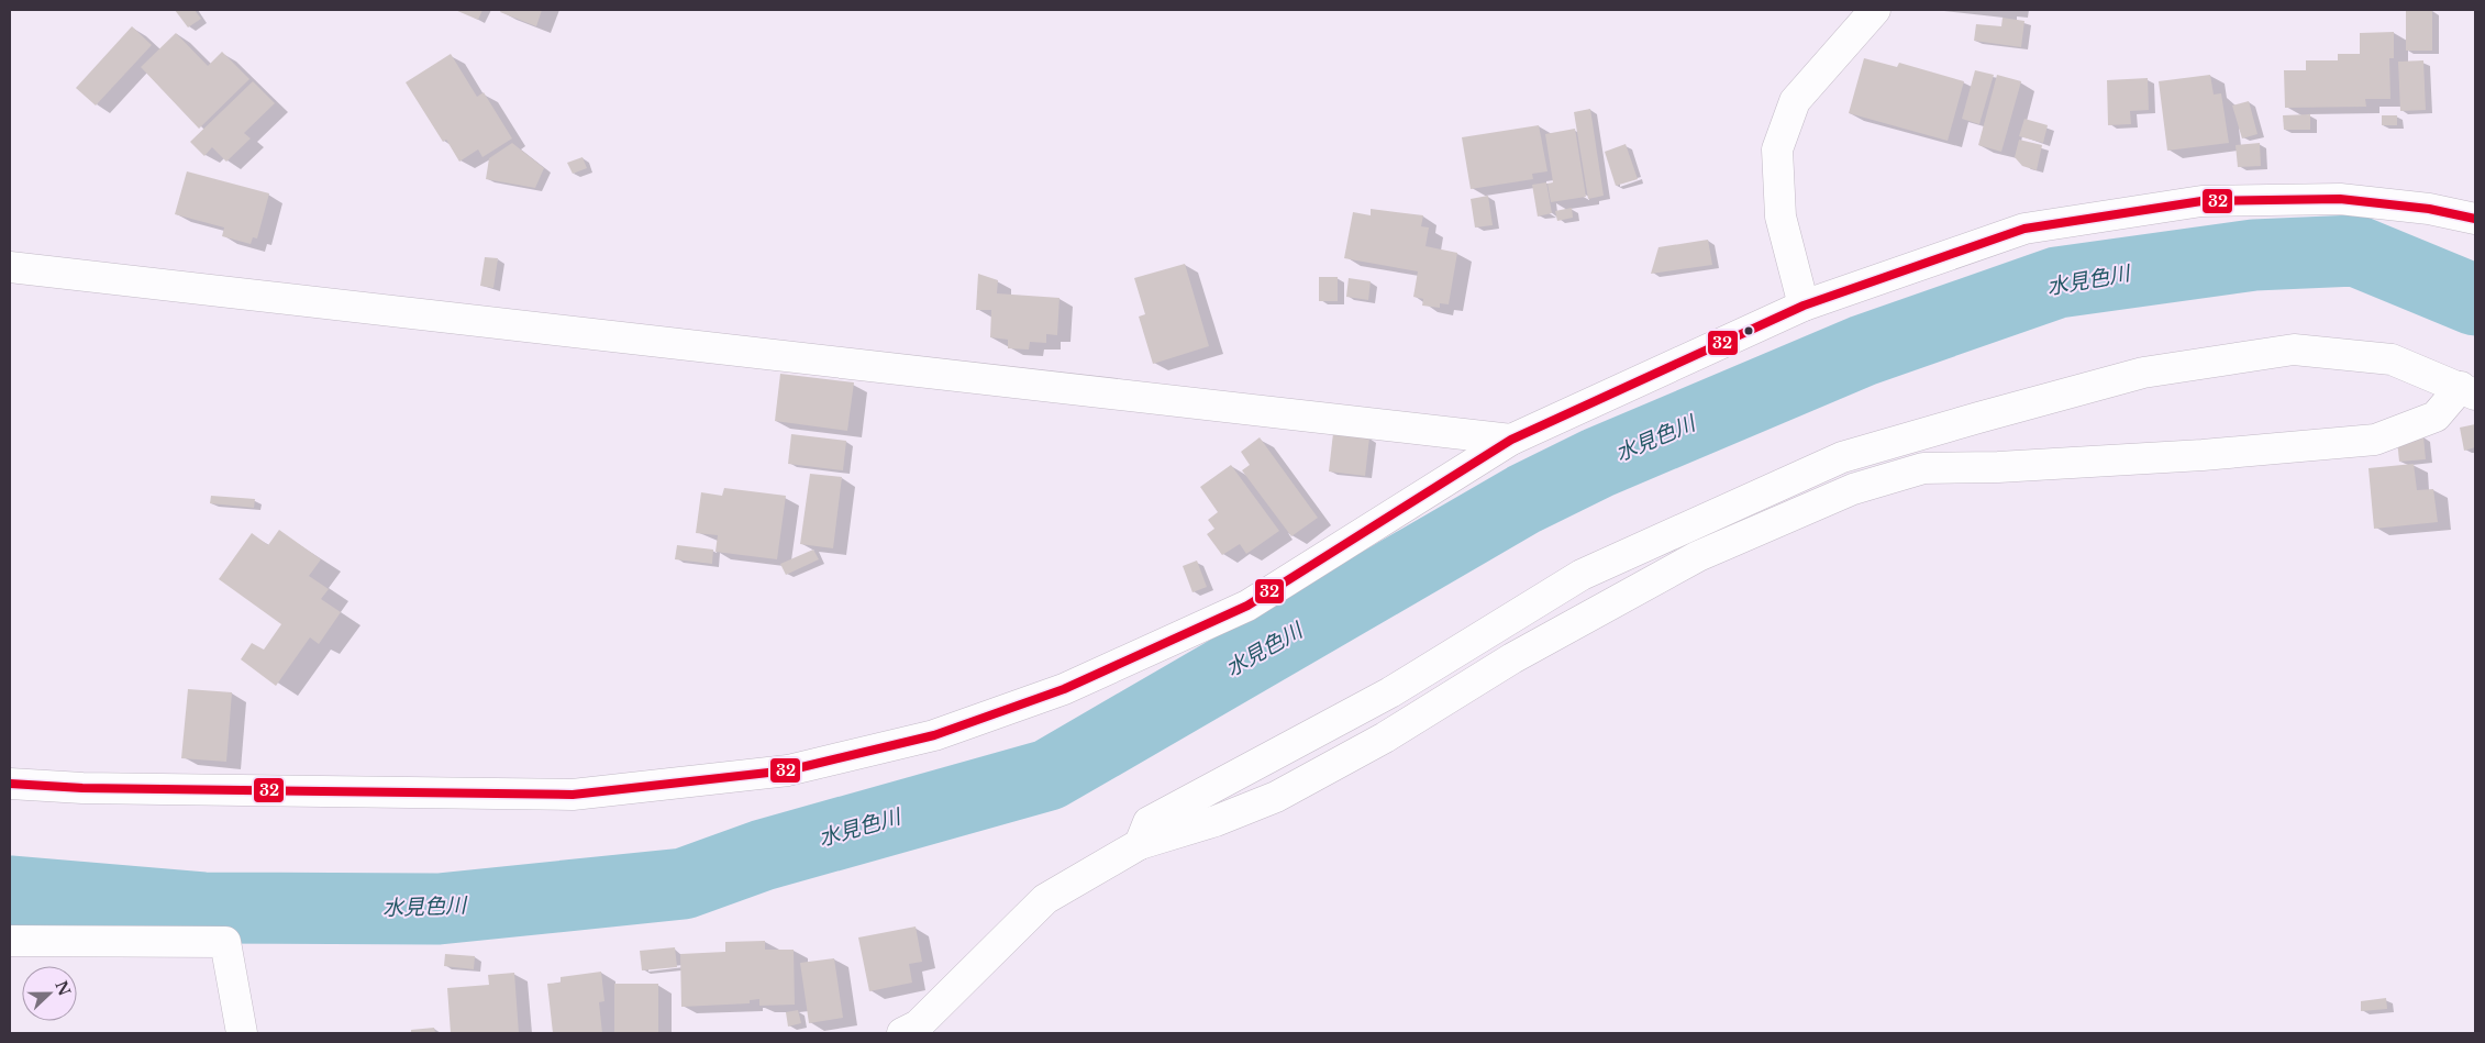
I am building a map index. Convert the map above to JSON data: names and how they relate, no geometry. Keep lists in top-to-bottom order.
{
  "water": ["水見色川"],
  "lines": ["transit line 32"],
  "north": "right"
}
